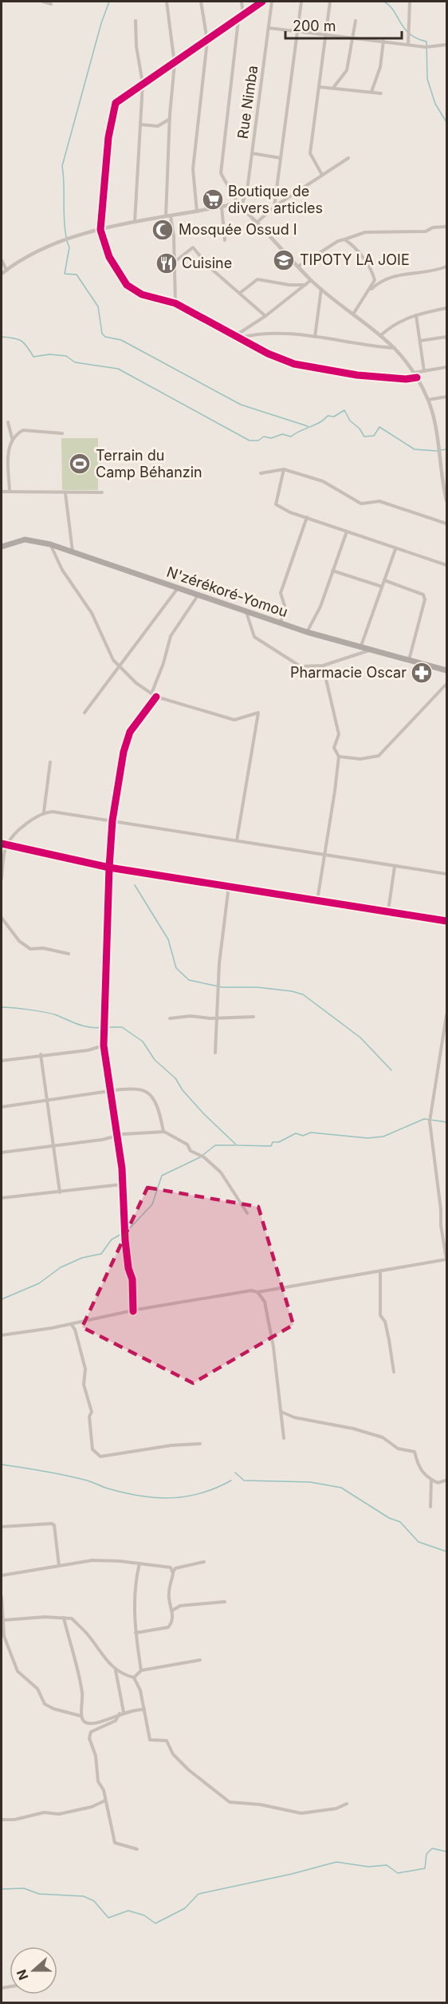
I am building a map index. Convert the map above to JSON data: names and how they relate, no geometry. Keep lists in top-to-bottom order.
{
  "streets": {
    "highway": ["N'zérékoré-Yomou"],
    "street": ["Rue Nimba"]
  },
  "places": {
    "supermarket": ["Boutique de divers articles"],
    "mosque": ["Mosquée Ossud I"],
    "school or university": ["TIPOTY LA JOIE"],
    "restaurant": ["Cuisine"],
    "sports": ["Terrain du Camp Béhanzin"],
    "pharmacy": ["Pharmacie Oscar"]
  },
  "scale_bar": "200 m",
  "north": "left"
}
